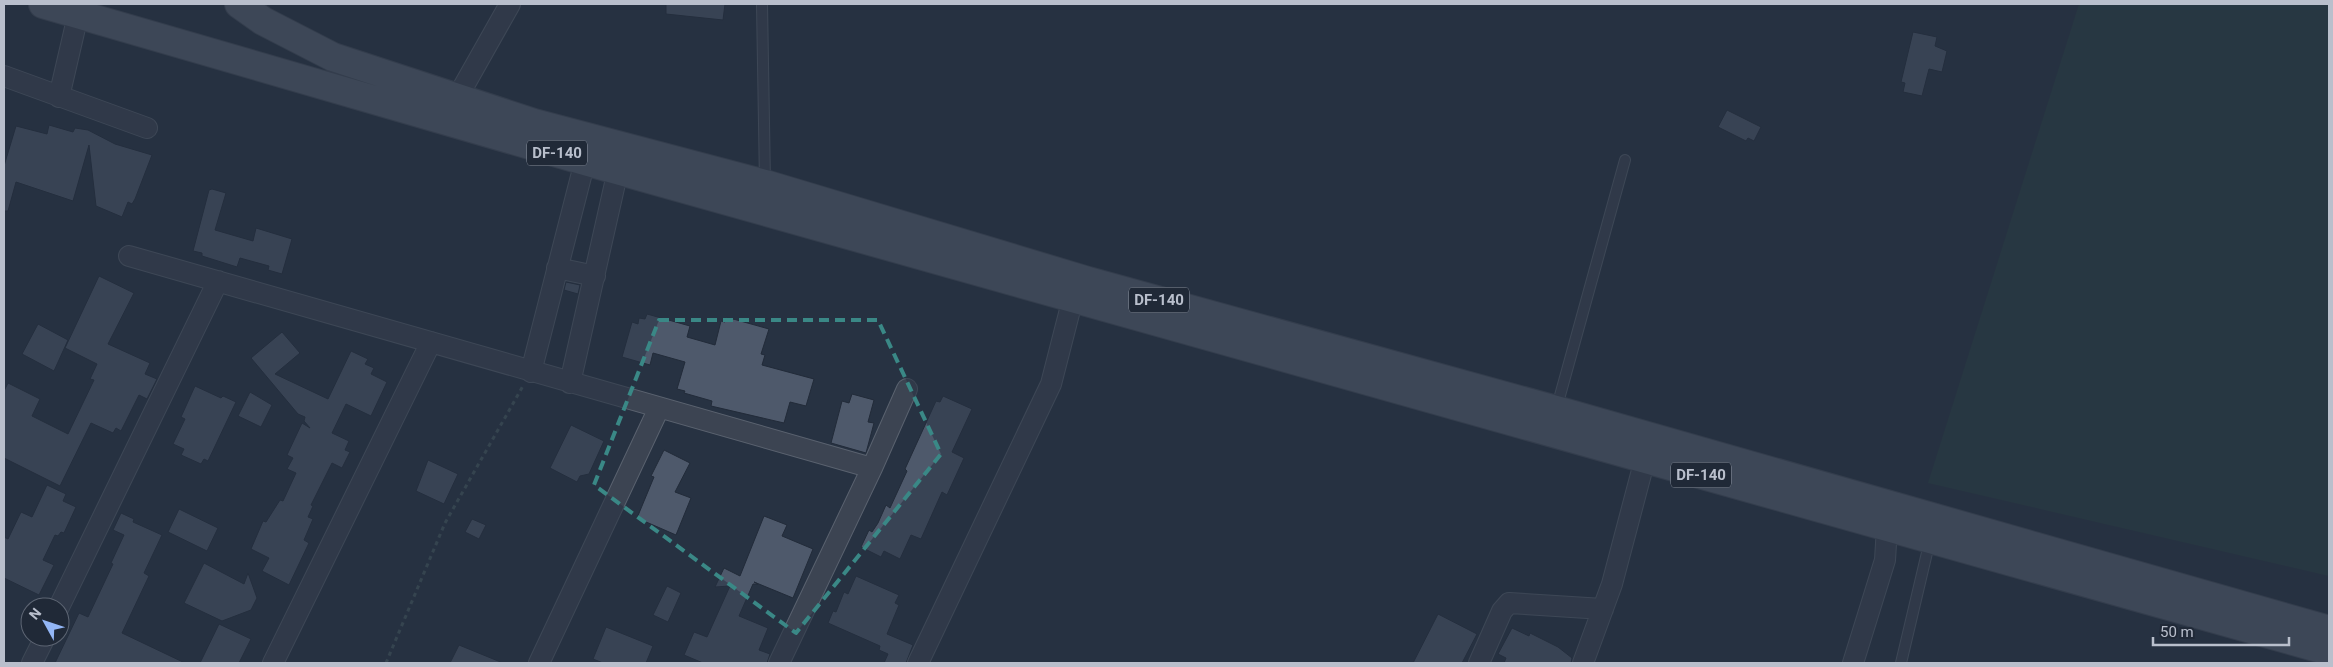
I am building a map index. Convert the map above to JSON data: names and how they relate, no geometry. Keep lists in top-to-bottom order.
{
  "streets": {
    "main road": ["DF-140"]
  },
  "scale_bar": "50 m",
  "north": "top left"
}
